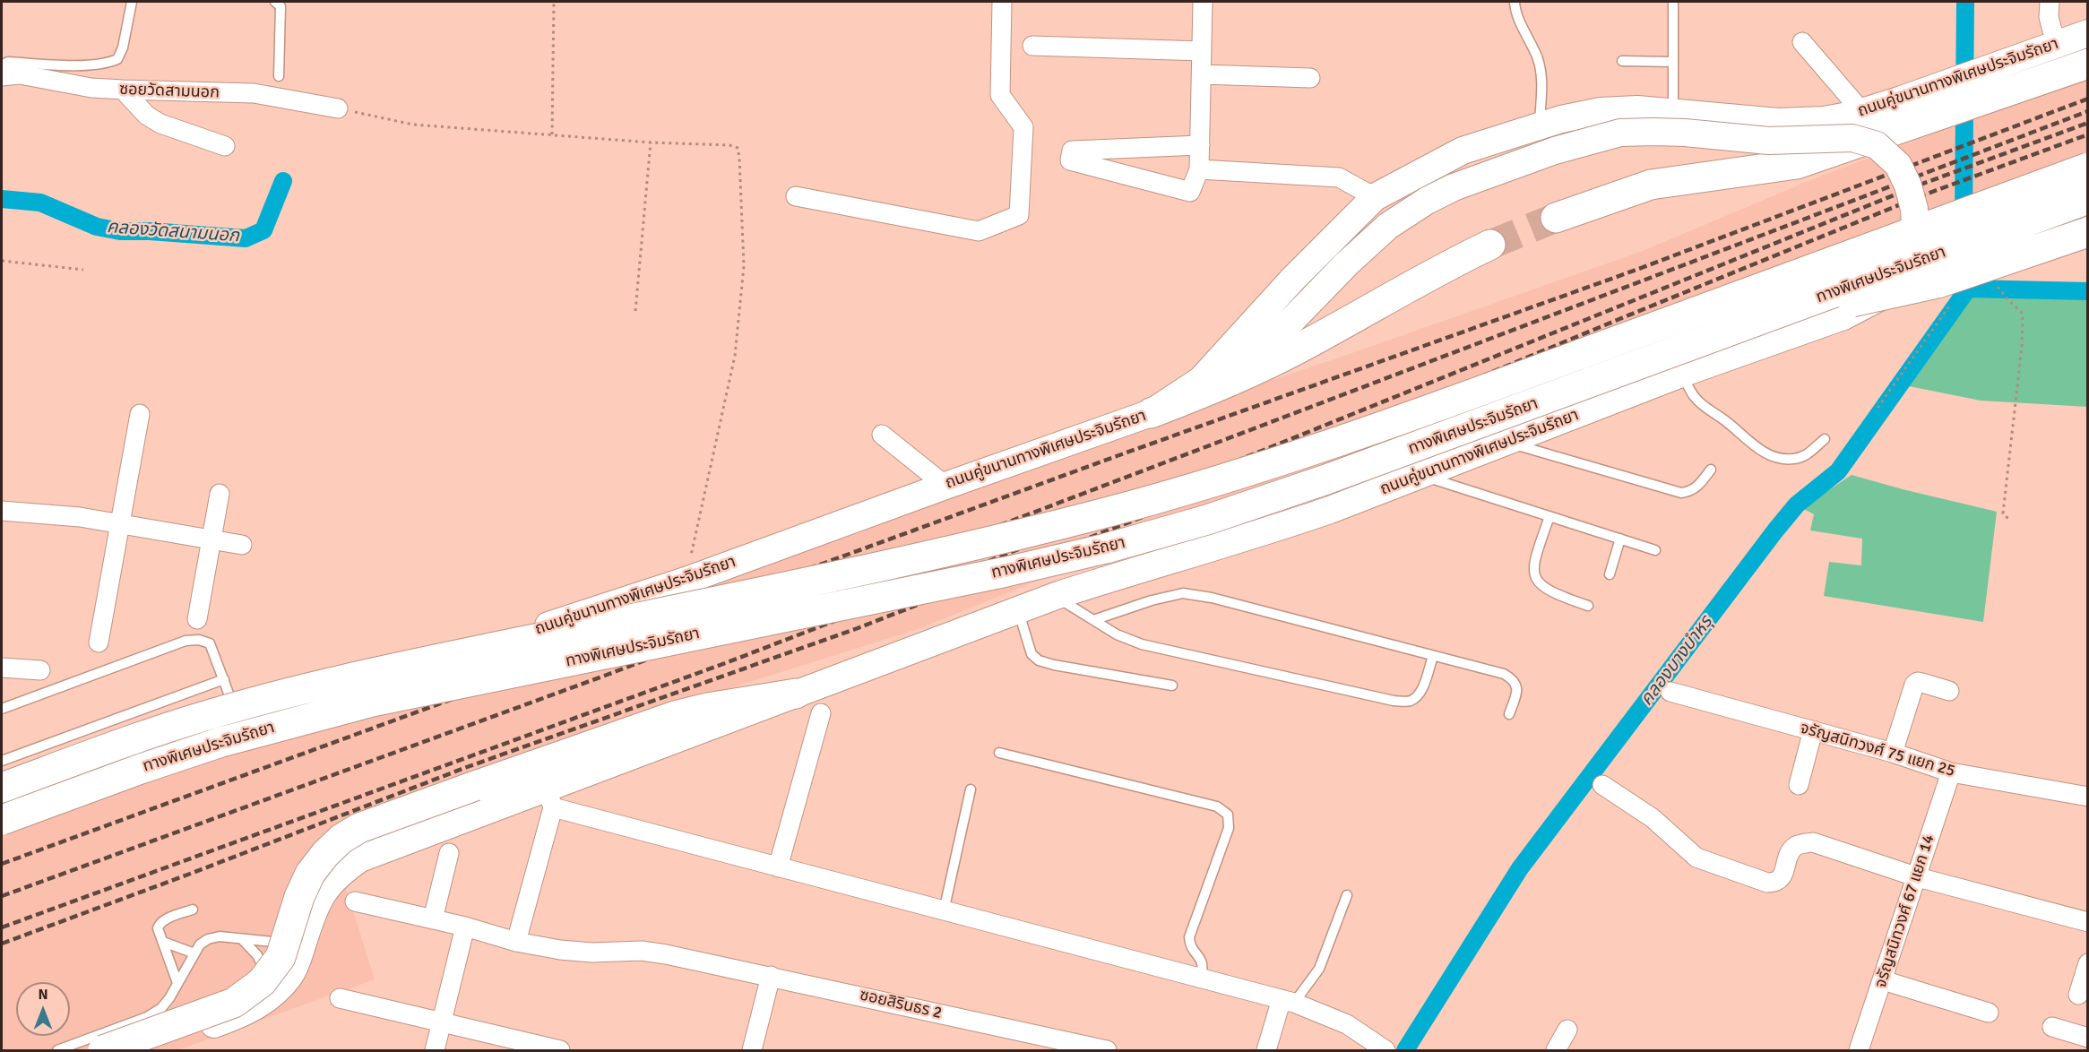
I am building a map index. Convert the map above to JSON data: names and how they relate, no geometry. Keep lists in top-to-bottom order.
{
  "streets": {
    "main road": ["ถนนคู่ขนานทางพิเศษประจิมรัถยา", "ทางพิเศษประจิมรัถยา"],
    "street": [
      "ซอยวัดสามนอก",
      "จรัญสนิทวงศ์ 75 แยก 25",
      "จรัญสนิทวงศ์ 67 แยก 14",
      "ซอยสิรินธร 2"
    ]
  },
  "crossings": [
    ["ถนนคู่ขนานทางพิเศษประจิมรัถยา", "ทางพิเศษประจิมรัถยา"],
    ["จรัญสนิทวงศ์ 75 แยก 25", "จรัญสนิทวงศ์ 67 แยก 14"]
  ],
  "water": ["คลองวัดสนามนอก", "คลองบางบำหรุ"],
  "north": "top"
}
